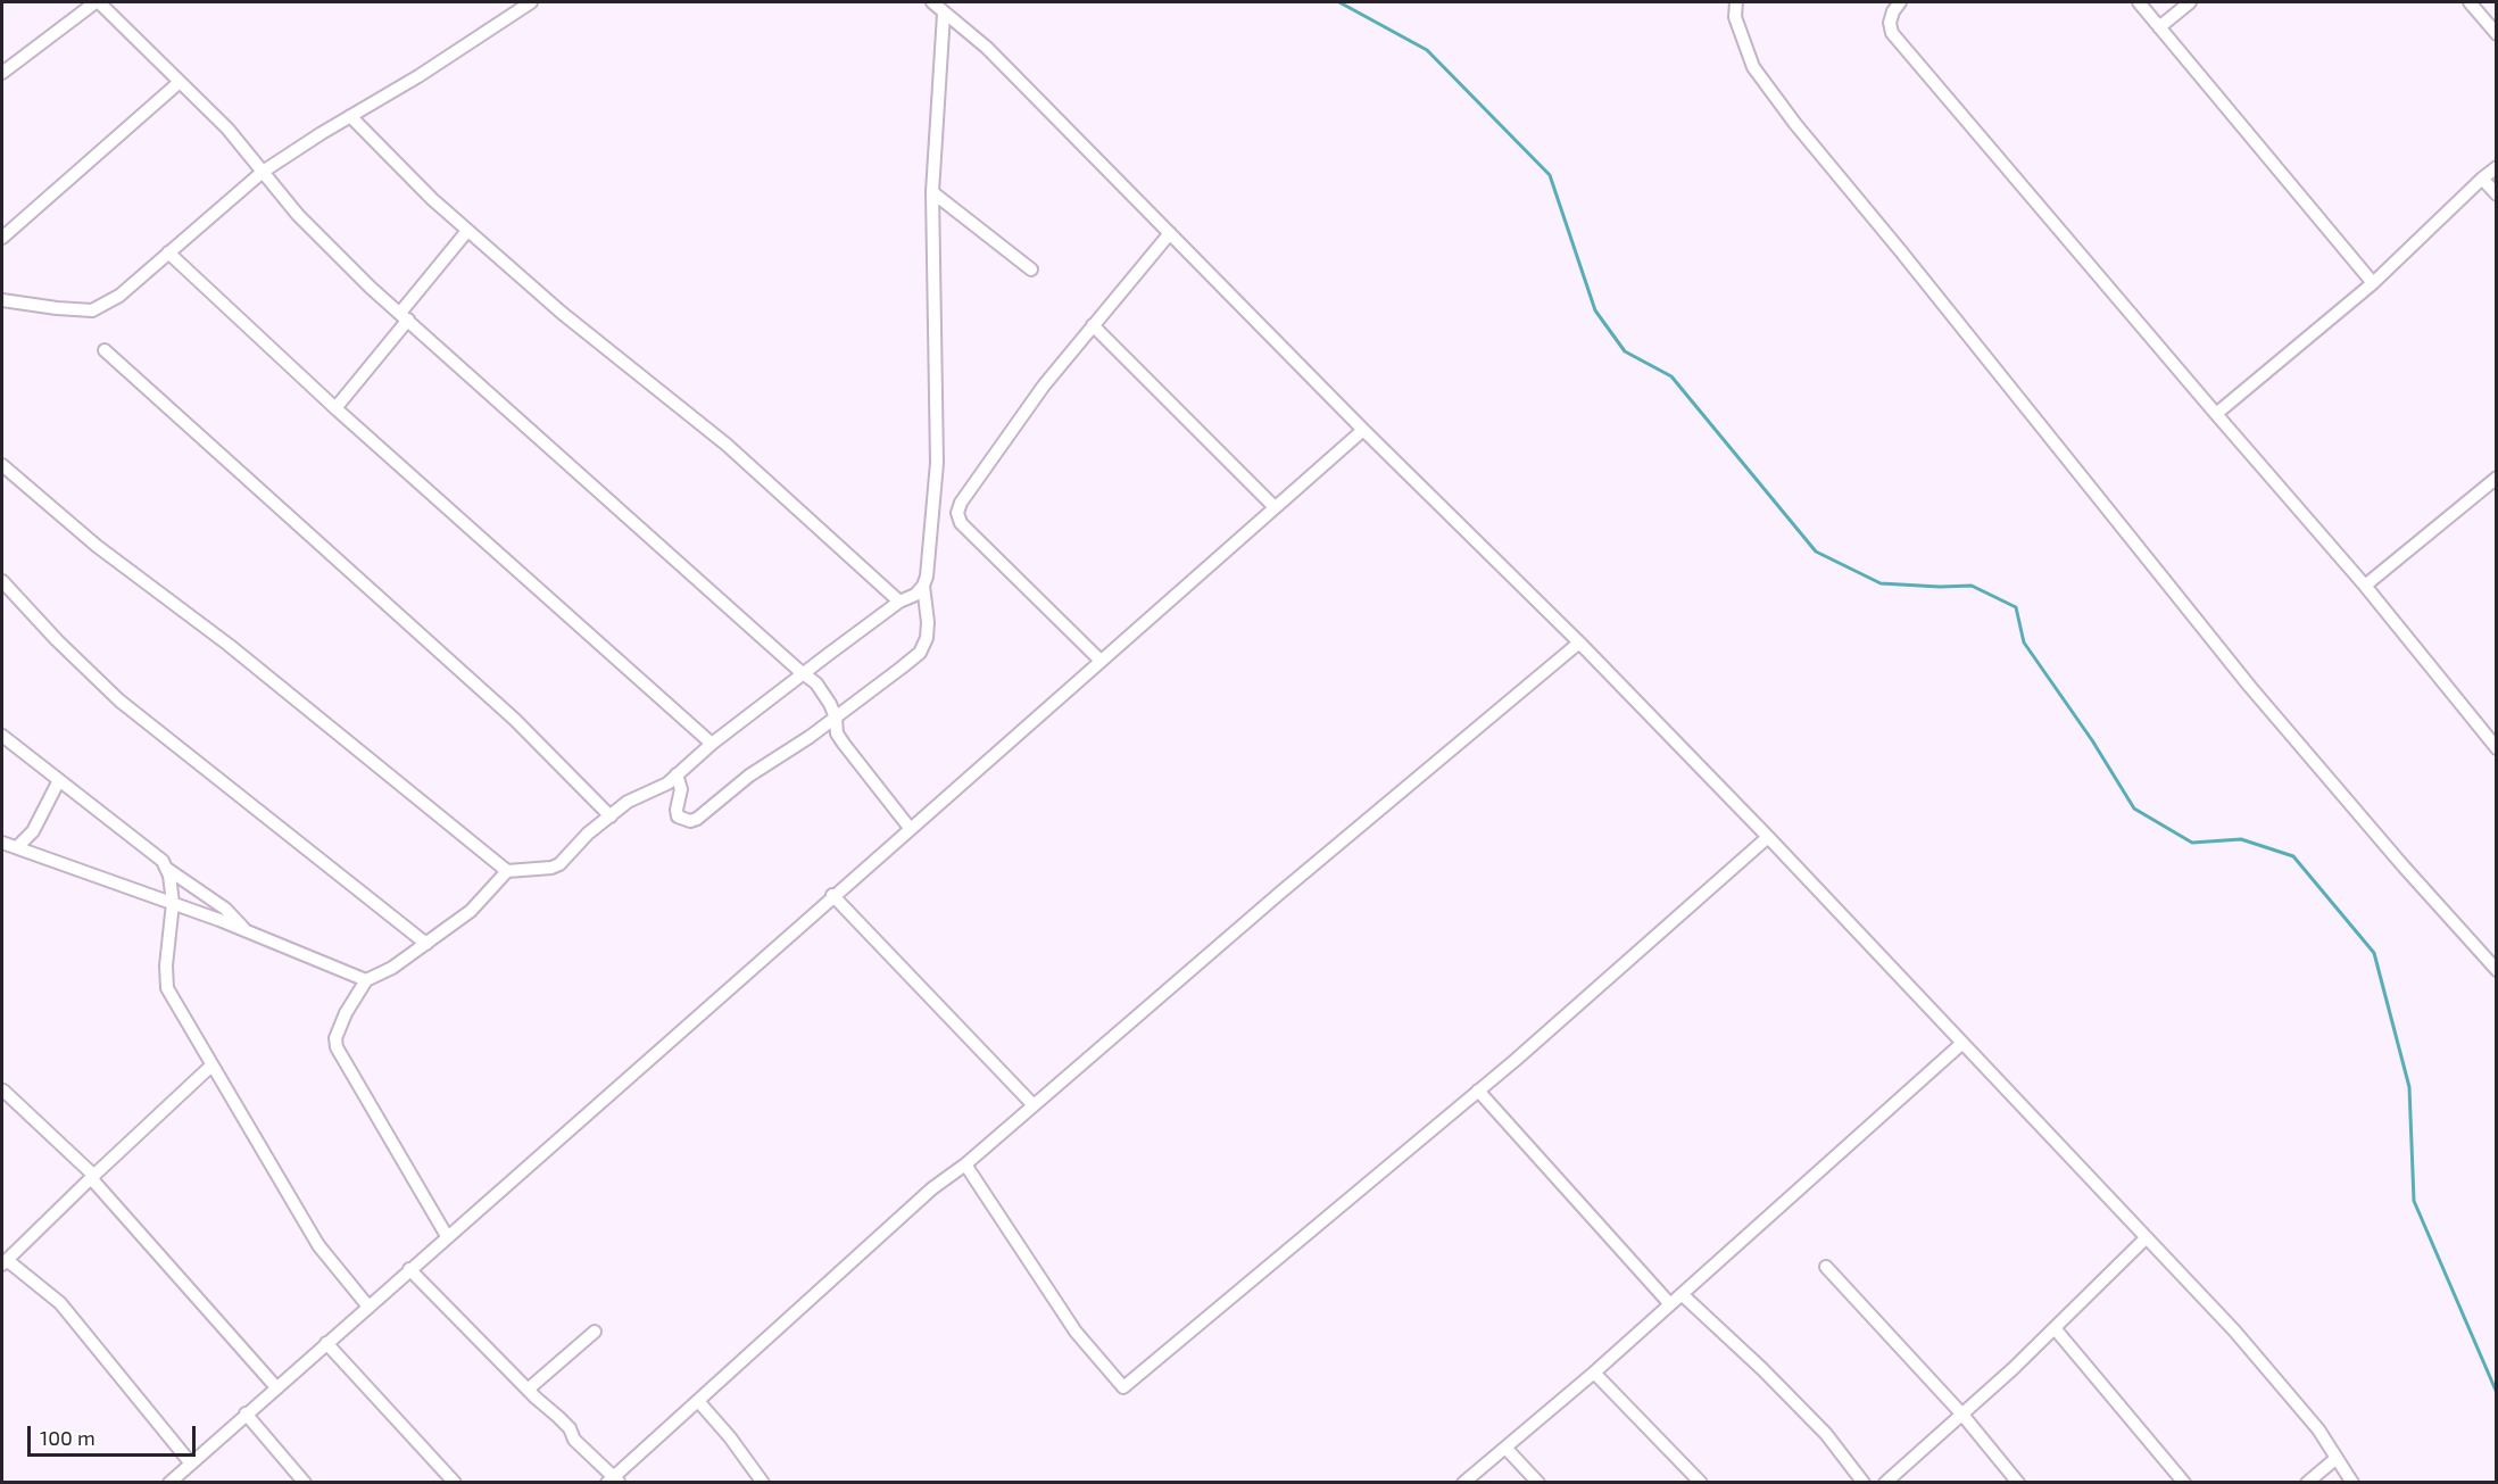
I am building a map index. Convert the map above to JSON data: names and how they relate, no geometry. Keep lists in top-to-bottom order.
{
  "scale_bar": "100 m"
}
